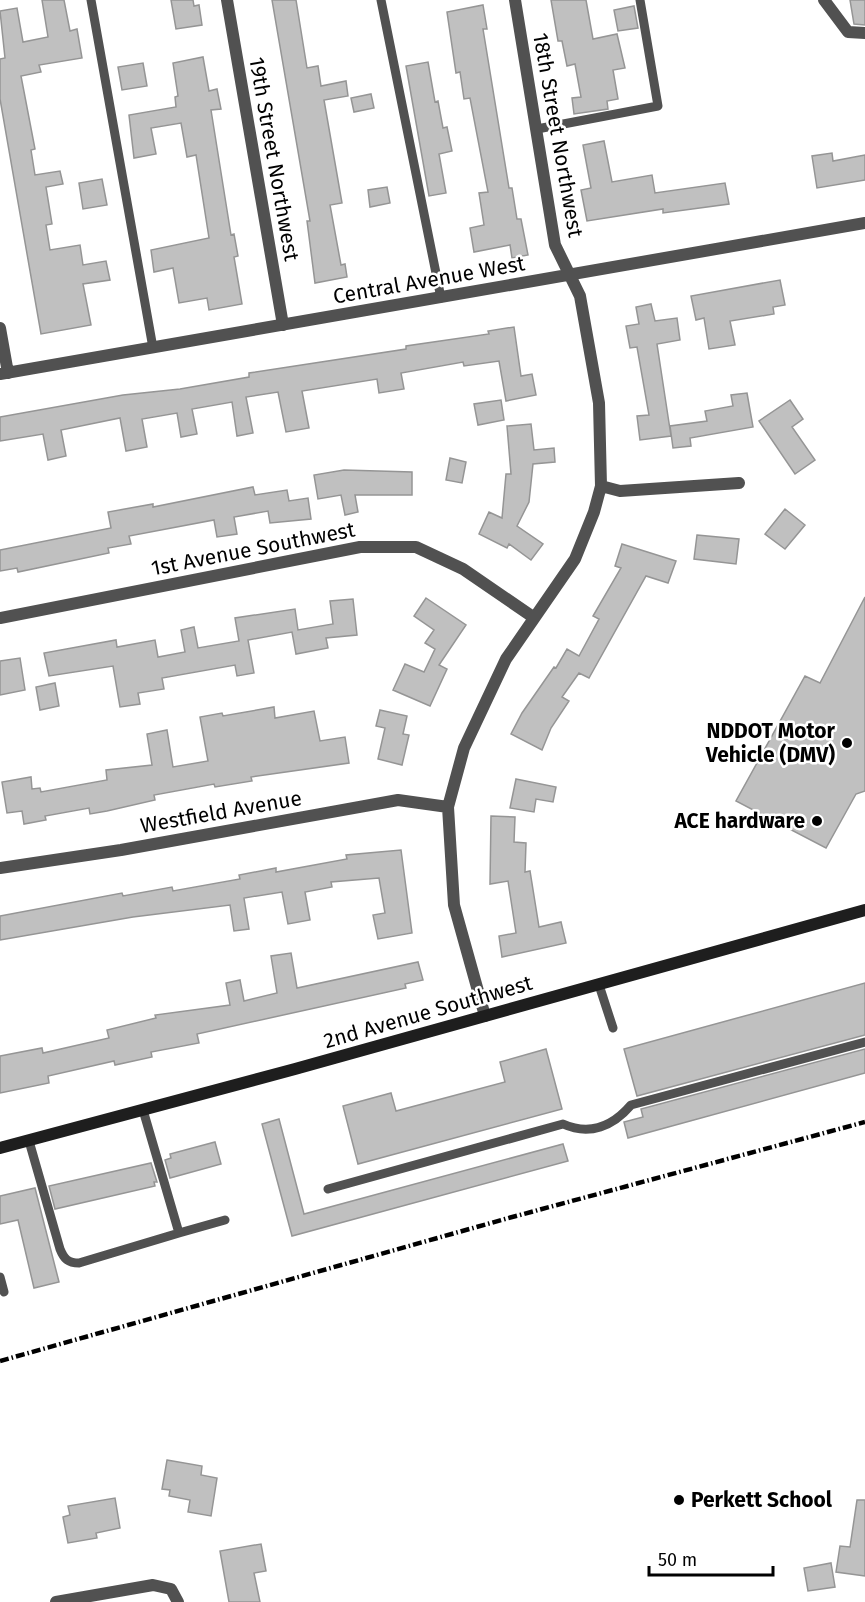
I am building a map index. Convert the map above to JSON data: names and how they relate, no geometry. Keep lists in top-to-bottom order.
{
  "streets": {
    "street": [
      "18th Street Northwest",
      "19th Street Northwest",
      "Central Avenue West",
      "1st Avenue Southwest",
      "Westfield Avenue",
      "2nd Avenue Southwest"
    ]
  },
  "crossings": [
    ["18th Street Northwest", "Central Avenue West"],
    ["18th Street Northwest", "1st Avenue Southwest"],
    ["18th Street Northwest", "Westfield Avenue"],
    ["18th Street Northwest", "2nd Avenue Southwest"],
    ["19th Street Northwest", "Central Avenue West"]
  ],
  "places": ["NDDOT Motor Vehicle (DMV)", "ACE hardware", "Perkett School"],
  "scale_bar": "50 m"
}
